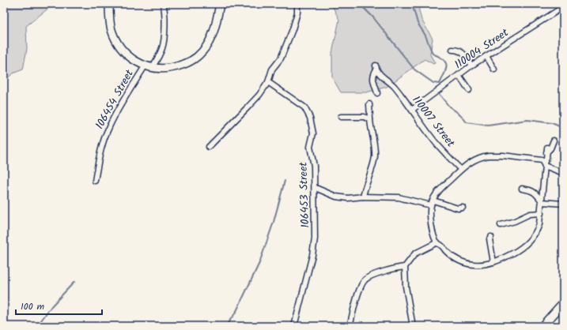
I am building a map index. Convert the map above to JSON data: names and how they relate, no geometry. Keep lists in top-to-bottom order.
{
  "streets": {
    "street": [
      "110004 Street",
      "106454 Street",
      "110007 Street",
      "106453 Street"
    ]
  },
  "crossings": [
    ["110004 Street", "110007 Street"]
  ],
  "scale_bar": "100 m"
}
